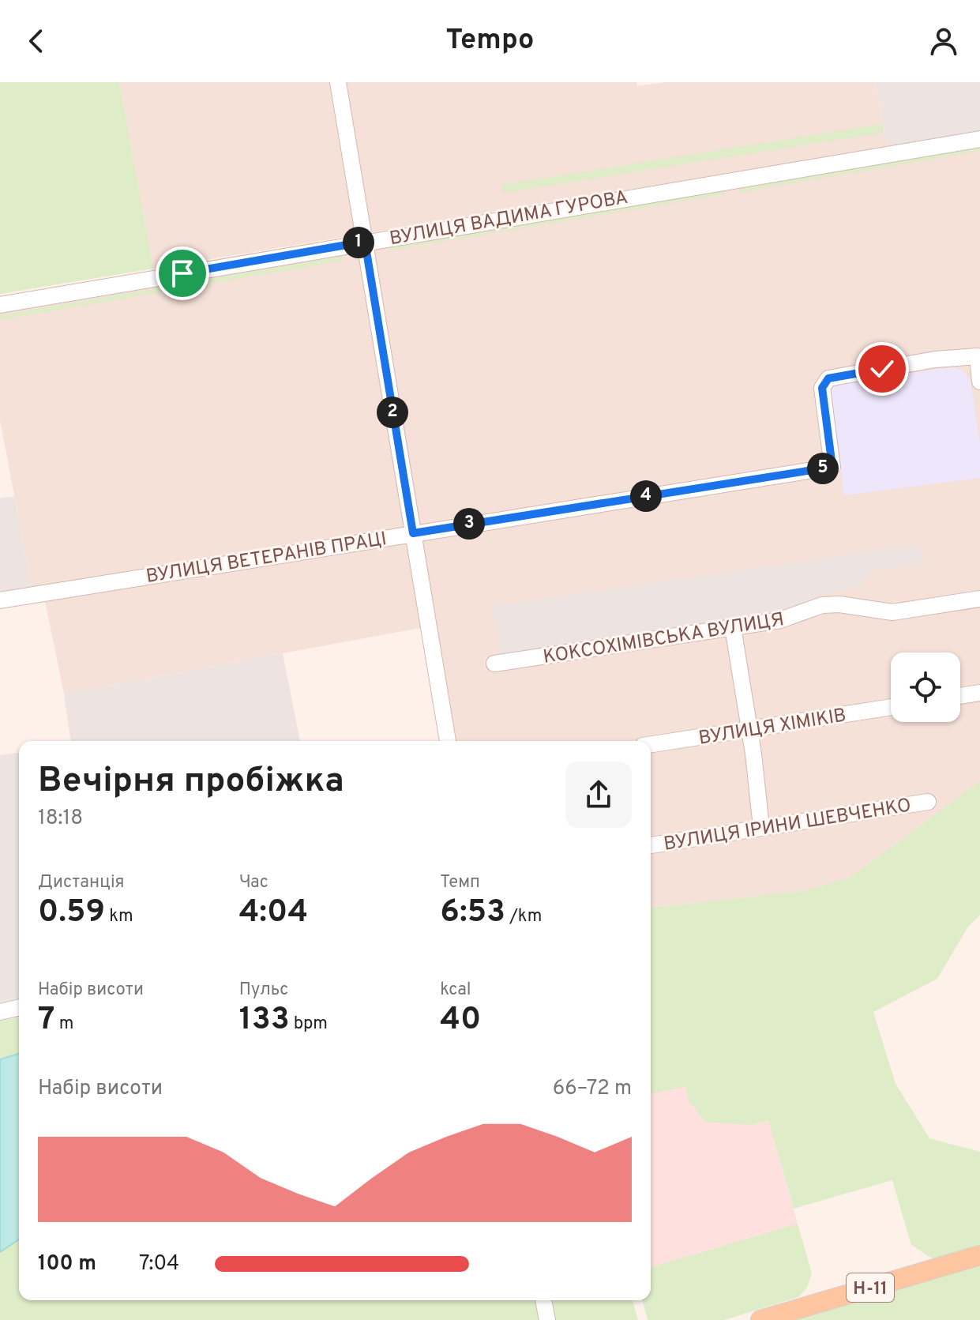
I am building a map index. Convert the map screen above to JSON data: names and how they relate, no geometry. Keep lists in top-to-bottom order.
{
  "streets": {
    "main road": ["Н-11"],
    "street": [
      "ВУЛИЦЯ ВАДИМА ГУРОВА",
      "ВУЛИЦЯ ВЕТЕРАНІВ ПРАЦІ",
      "КОКСОХІМІВСЬКА ВУЛИЦЯ",
      "ВУЛИЦЯ ХІМІКІВ",
      "ВУЛИЦЯ ІРИНИ ШЕВЧЕНКО"
    ]
  },
  "page": {
    "header": "Tempo",
    "pins": [
      "1",
      "2",
      "5",
      "4",
      "3"
    ],
    "heading": ["Вечірня пробіжка", "18:18"],
    "stats": [
      ["Дистанція", "0.59 km"],
      ["Час", "4:04"],
      ["Темп", "6:53 /km"],
      ["Набір висоти", "7 m"],
      ["Пульс", "133 bpm"],
      ["kcal", "40"]
    ],
    "chart": ["Набір висоти", "66–72 m"],
    "list": [
      {
        "name": "100 m",
        "note": "7:04"
      }
    ]
  }
}
